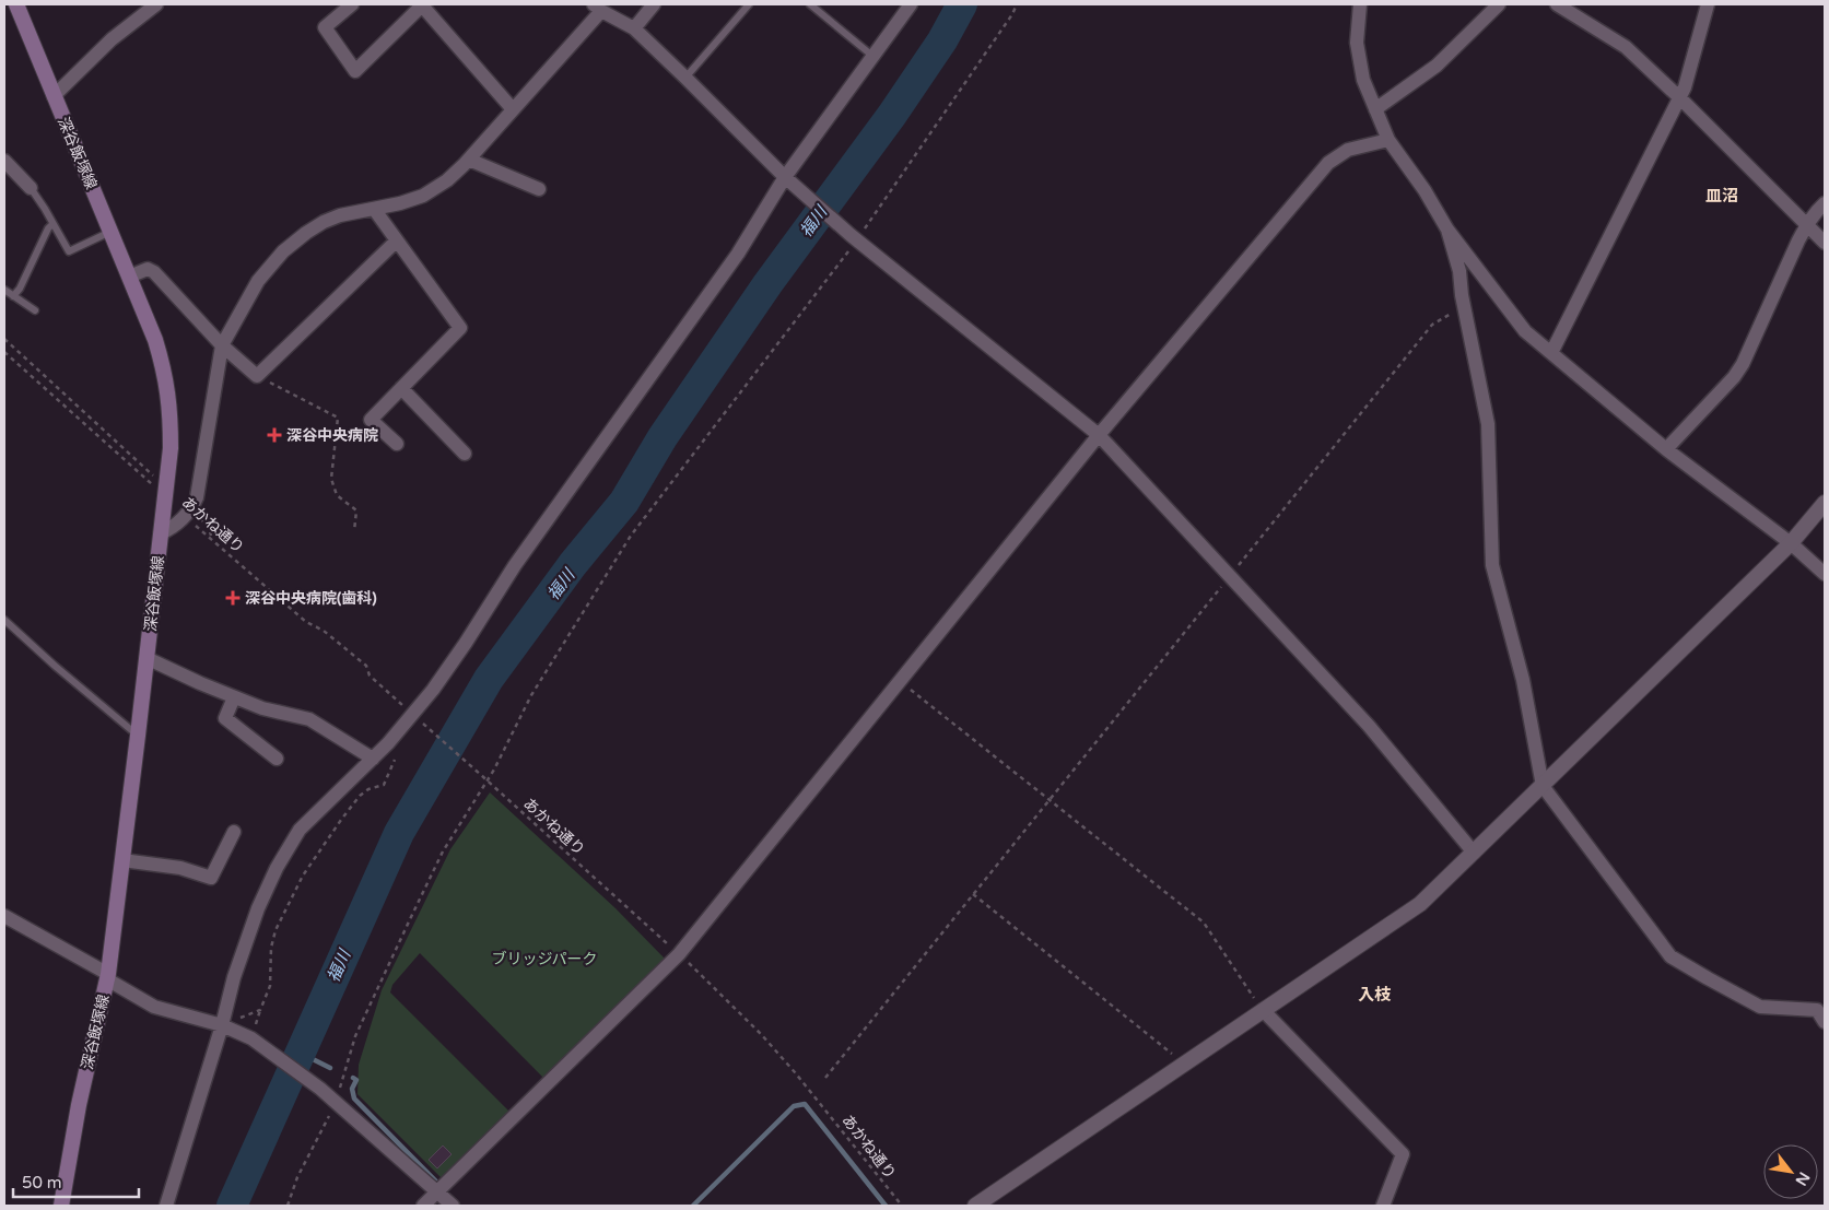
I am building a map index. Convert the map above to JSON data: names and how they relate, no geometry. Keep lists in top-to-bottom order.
{
  "streets": {
    "main road": ["深谷飯塚線"],
    "path": ["あかね通り"]
  },
  "crossings": [
    ["深谷飯塚線", "あかね通り"]
  ],
  "districts": ["皿沼", "入枝"],
  "water": ["福川"],
  "parks": ["ブリッジパーク"],
  "places": {
    "health": ["深谷中央病院", "深谷中央病院(歯科)"]
  },
  "scale_bar": "50 m",
  "north": "bottom right"
}
